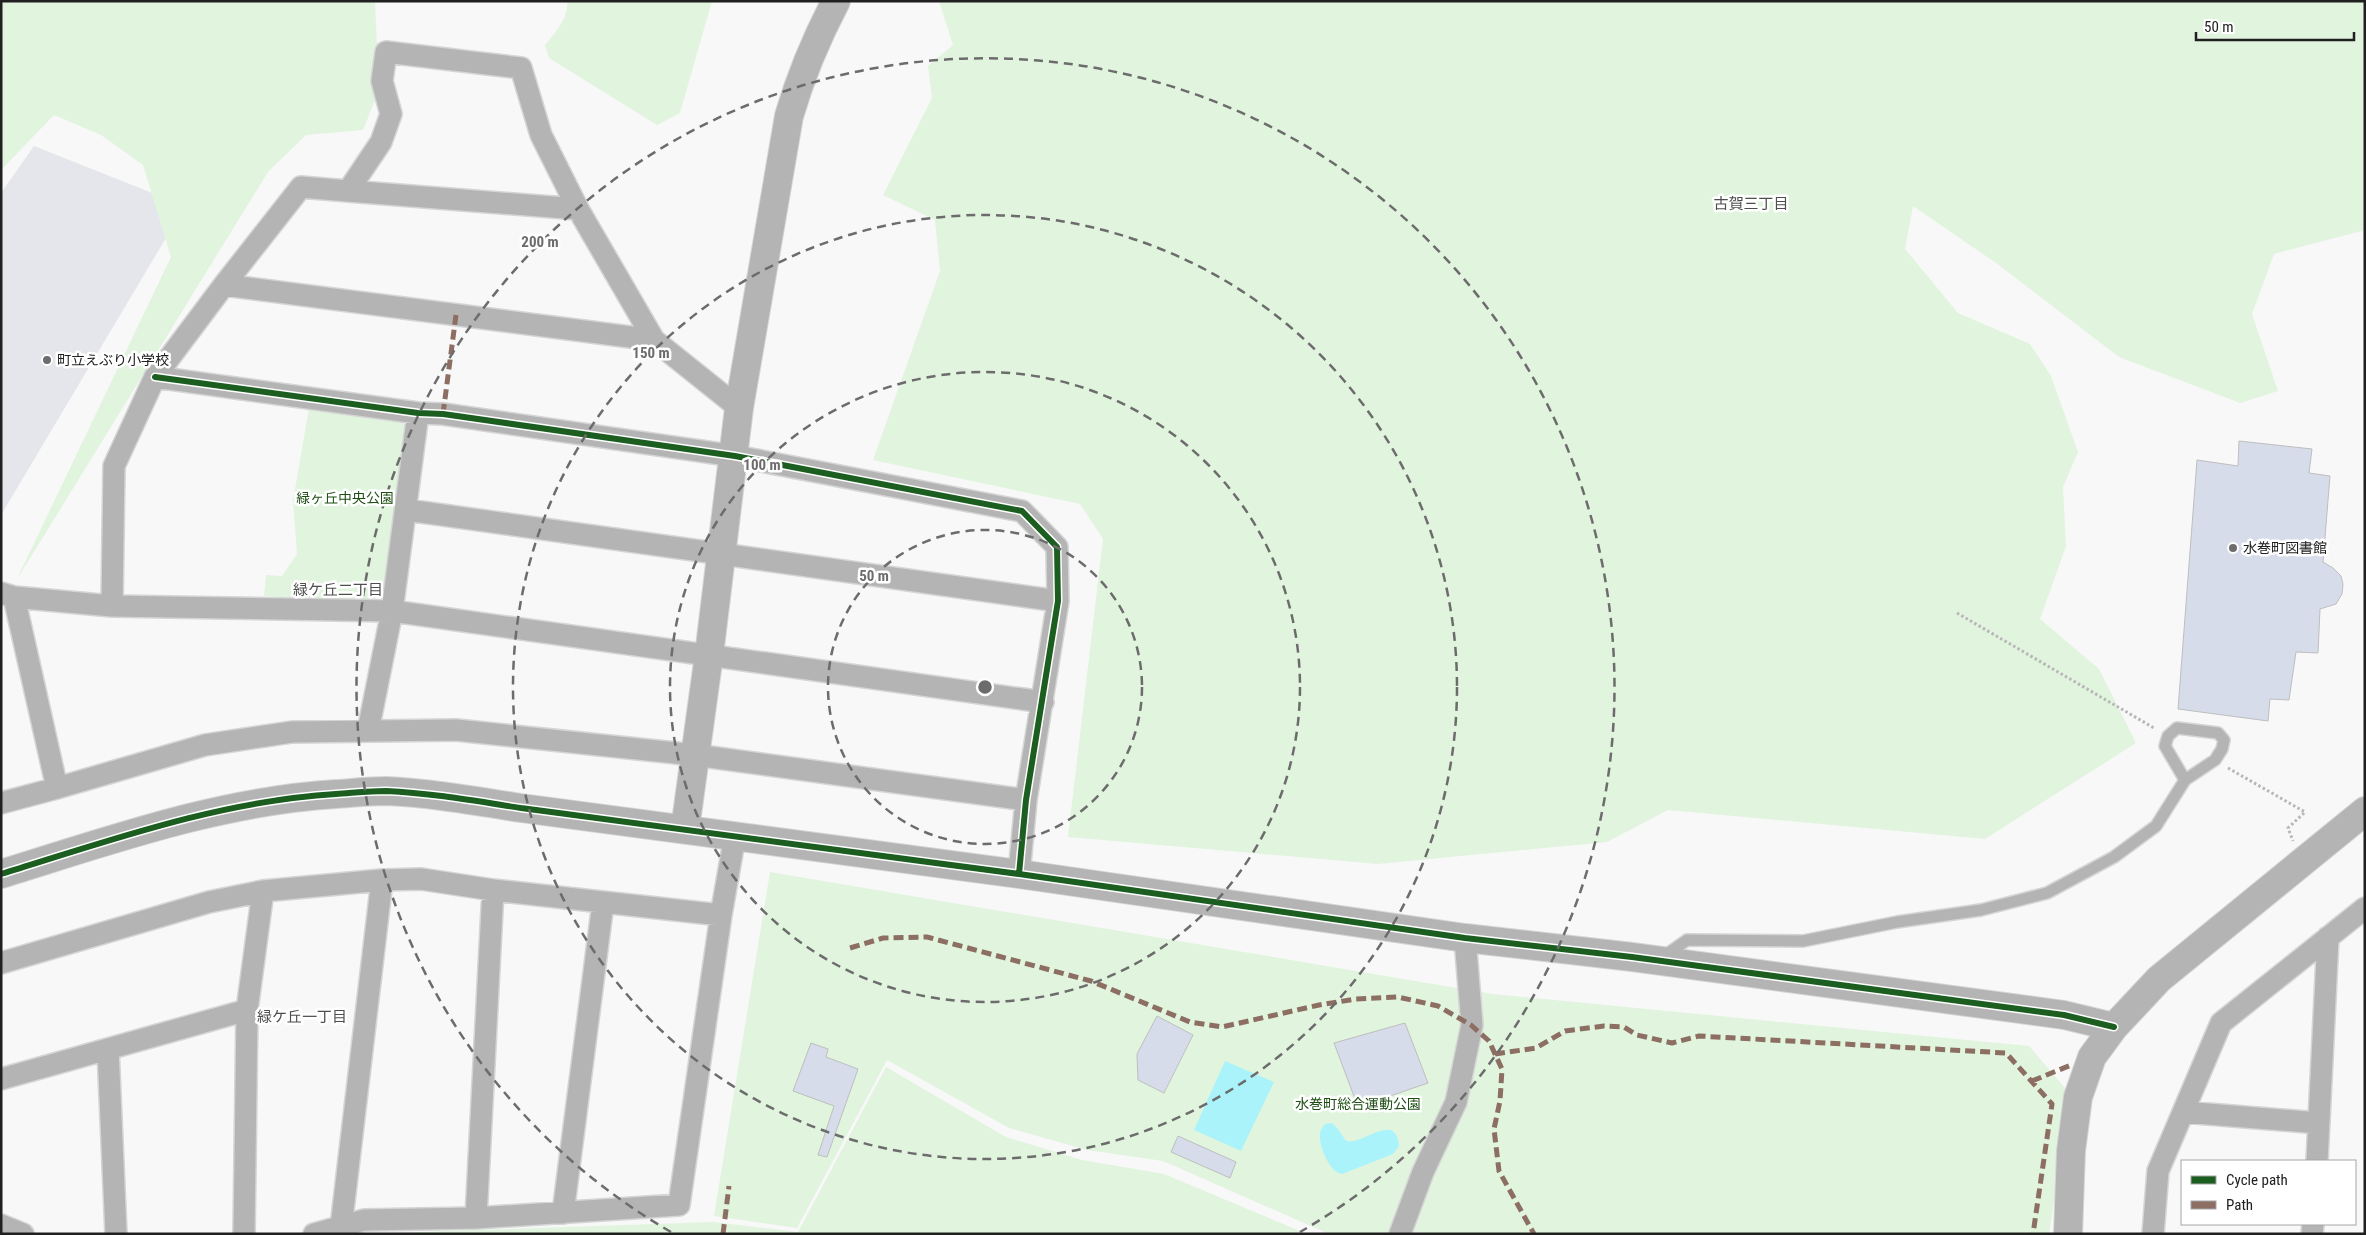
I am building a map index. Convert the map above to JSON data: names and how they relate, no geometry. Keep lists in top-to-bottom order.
{
  "districts": ["古賀三丁目", "緑ケ丘二丁目", "緑ケ丘一丁目"],
  "parks": ["緑ヶ丘中央公園", "水巻町総合運動公園"],
  "places": ["町立えぶり小学校", "水巻町図書館"],
  "legend": ["Cycle path", "Path"],
  "scale_bar": "50 m",
  "rings": [
    "200 m",
    "150 m",
    "100 m",
    "50 m"
  ]
}
